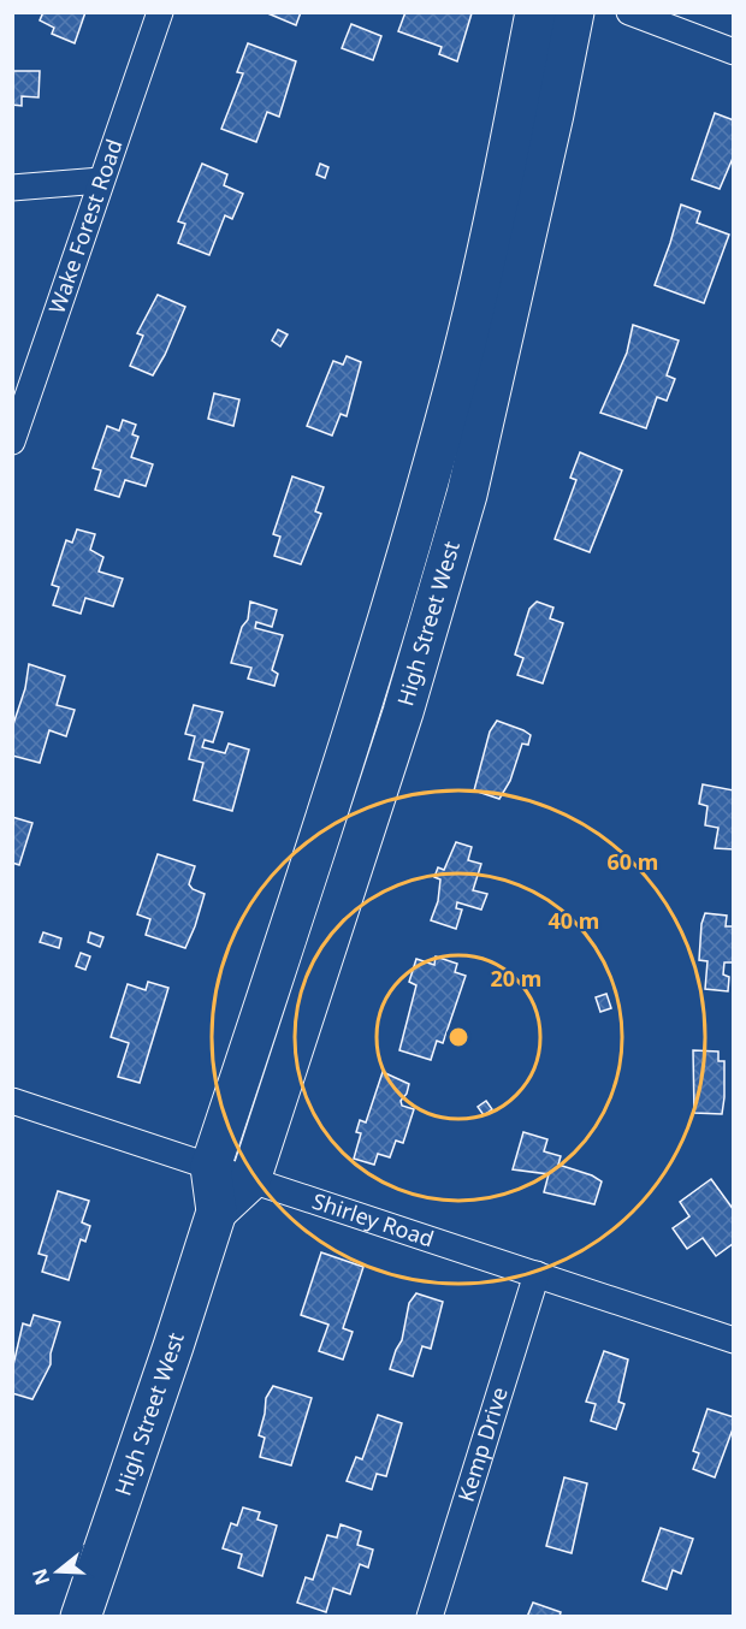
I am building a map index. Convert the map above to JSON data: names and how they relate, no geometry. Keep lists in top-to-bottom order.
{
  "streets": {
    "main road": ["High Street West"],
    "street": ["Wake Forest Road", "Shirley Road", "Kemp Drive"]
  },
  "crossings": [
    ["High Street West", "Shirley Road"],
    ["Shirley Road", "Kemp Drive"]
  ],
  "north": "left",
  "rings": ["60 m", "40 m", "20 m"]
}
